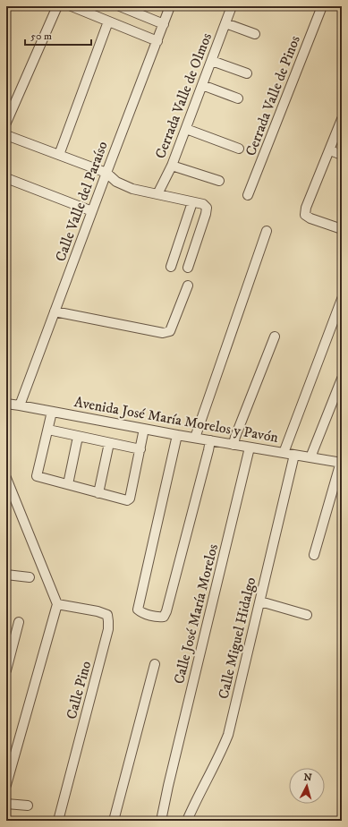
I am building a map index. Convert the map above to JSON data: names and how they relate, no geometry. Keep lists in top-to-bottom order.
{
  "streets": {
    "street": [
      "Cerrada Valle de Olmos",
      "Cerrada Valle de Pinos",
      "Calle Valle del Paraíso",
      "Avenida José María Morelos y Pavón",
      "Calle José María Morelos",
      "Calle Miguel Hidalgo",
      "Calle Pino"
    ]
  },
  "crossings": [
    ["Calle Valle del Paraíso", "Avenida José María Morelos y Pavón"],
    ["Avenida José María Morelos y Pavón", "Calle José María Morelos"],
    ["Avenida José María Morelos y Pavón", "Calle Miguel Hidalgo"]
  ],
  "scale_bar": "50 m",
  "north": "top"
}
